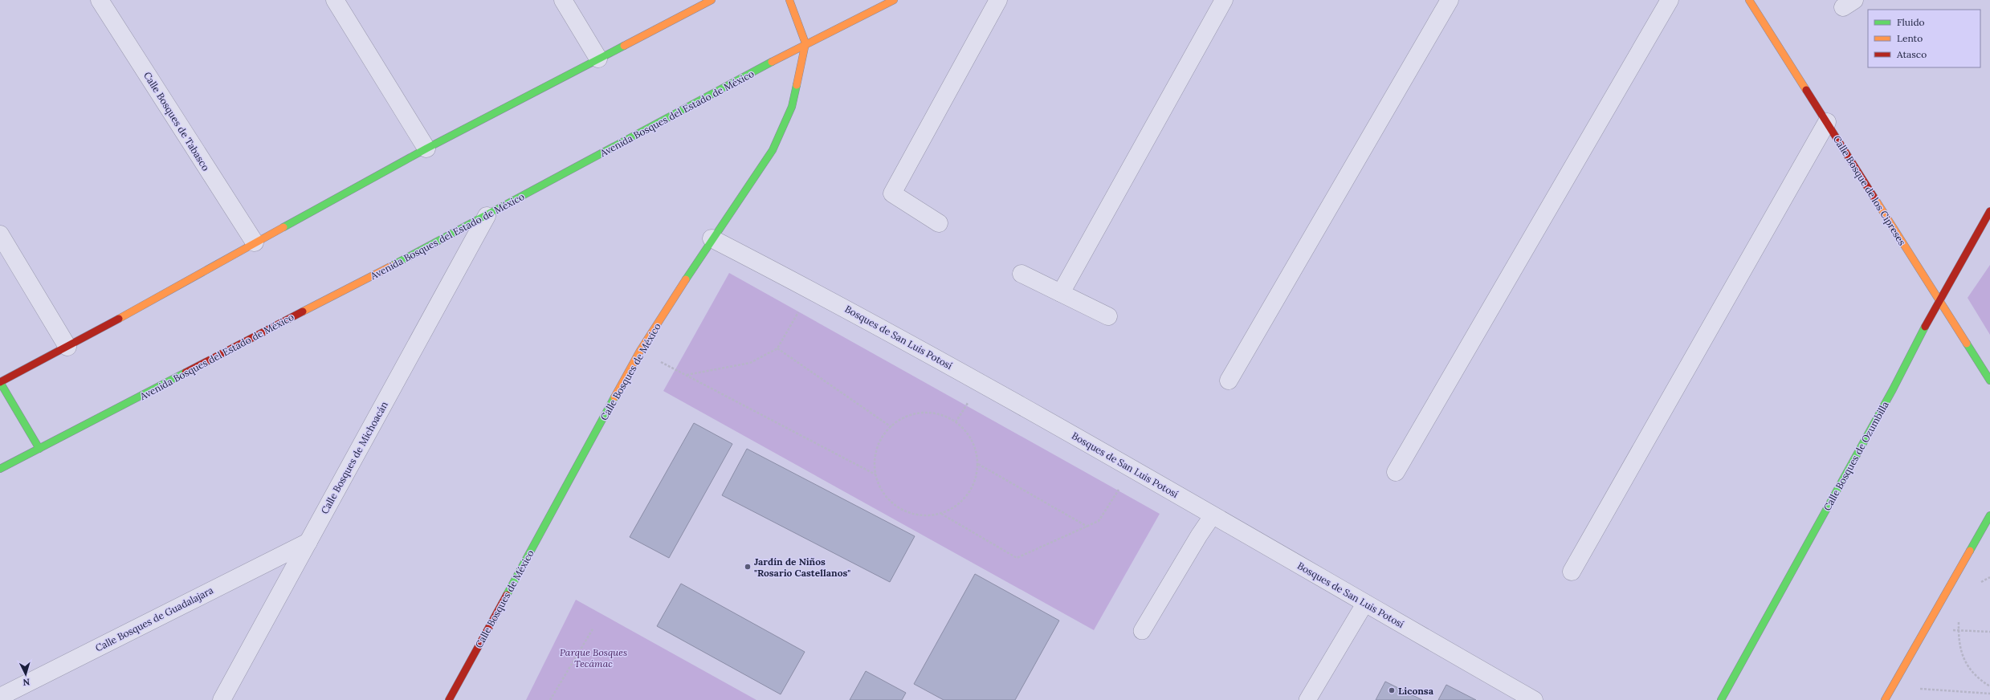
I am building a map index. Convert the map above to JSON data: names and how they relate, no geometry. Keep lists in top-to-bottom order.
{
  "streets": {
    "street": [
      "Avenida Bosques del Estado de México",
      "Calle Bosques de Tabasco",
      "Calle Bosque de los Cipreses",
      "Bosques de San Luis Potosí",
      "Calle Bosques de México",
      "Calle Bosques de Ozumbilla",
      "Calle Bosques de Michoacán",
      "Calle Bosques de Guadalajara"
    ]
  },
  "crossings": [
    ["Avenida Bosques del Estado de México", "Calle Bosques de México"],
    ["Avenida Bosques del Estado de México", "Calle Bosques de Michoacán"],
    ["Calle Bosque de los Cipreses", "Calle Bosques de Ozumbilla"],
    ["Bosques de San Luis Potosí", "Calle Bosques de México"],
    ["Calle Bosques de Michoacán", "Calle Bosques de Guadalajara"]
  ],
  "parks": ["Parque Bosques Tecámac"],
  "places": ["Jardín de Niños \"Rosario Castellanos\"", "Liconsa"],
  "legend": ["Fluido", "Lento", "Atasco"],
  "north": "bottom"
}
